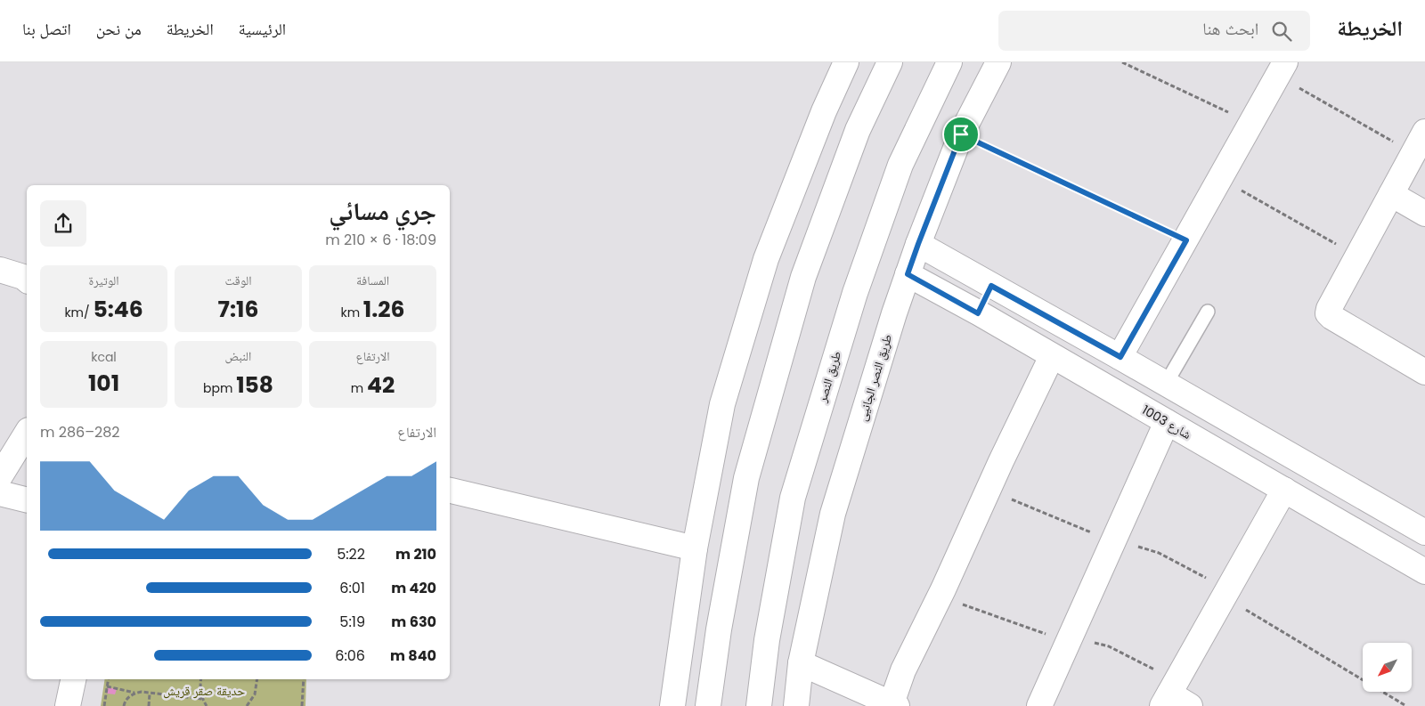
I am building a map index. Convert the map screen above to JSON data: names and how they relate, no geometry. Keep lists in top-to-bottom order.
{
  "streets": {
    "main road": ["طريق النصر", "طريق النصر الجانيى", "شارع 1003"]
  },
  "crossings": [
    ["طريق النصر الجانيى", "شارع 1003"]
  ],
  "parks": ["حديقة صقر قريش"],
  "north": "bottom left",
  "page": {
    "header": "الخريطة",
    "search": "ابحث هنا",
    "nav": [
      "الرئيسية",
      "الخريطة",
      "من نحن",
      "اتصل بنا"
    ],
    "heading": ["جري مسائي", "18:09 · 6 × 210 m"],
    "stats": [
      ["المسافة", "1.26 km"],
      ["الوقت", "7:16"],
      ["الوتيرة", "5:46 /km"],
      ["الارتفاع", "42 m"],
      ["النبض", "158 bpm"],
      ["kcal", "101"]
    ],
    "chart": ["الارتفاع", "282–286 m"],
    "list": [
      {
        "name": "210 m",
        "note": "5:22"
      },
      {
        "name": "420 m",
        "note": "6:01"
      },
      {
        "name": "630 m",
        "note": "5:19"
      },
      {
        "name": "840 m",
        "note": "6:06"
      }
    ]
  }
}
